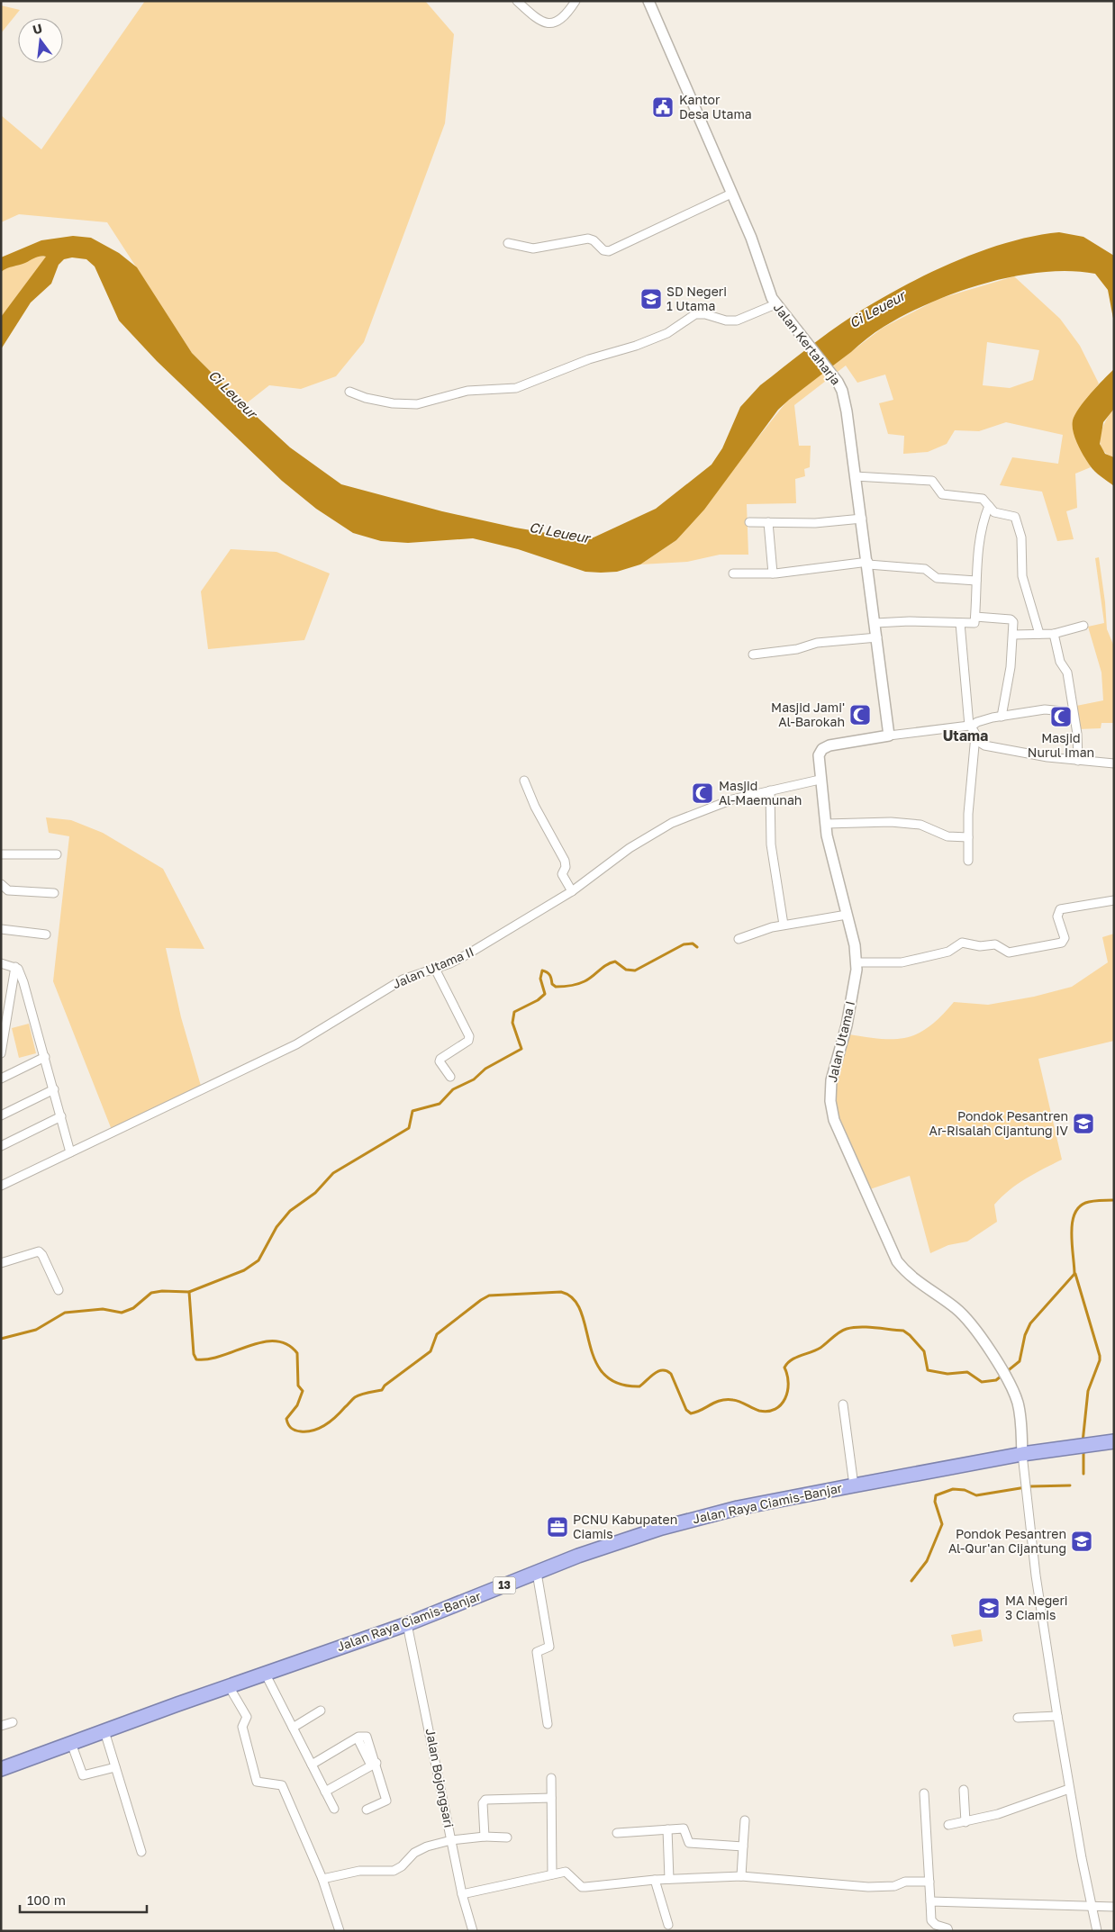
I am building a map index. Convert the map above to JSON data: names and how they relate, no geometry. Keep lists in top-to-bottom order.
{
  "streets": {
    "highway": ["Jalan Raya Ciamis-Banjar", "13"],
    "street": [
      "Jalan Kertaharja",
      "Jalan Utama II",
      "Jalan Utama I",
      "Jalan Bojongsari"
    ]
  },
  "crossings": [
    ["Jalan Kertaharja", "Jalan Utama I"],
    ["Jalan Utama II", "Jalan Utama I"],
    ["Jalan Utama I", "Jalan Raya Ciamis-Banjar"],
    ["Jalan Raya Ciamis-Banjar", "Jalan Bojongsari"]
  ],
  "districts": ["Utama"],
  "water": ["Ci Leueur"],
  "places": {
    "public building": ["Kantor Desa Utama"],
    "school or university": [
      "SD Negeri 1 Utama",
      "Pondok Pesantren Ar-Risalah Cijantung IV",
      "Pondok Pesantren Al-Qur'an Cijantung",
      "MA Negeri 3 Ciamis"
    ],
    "mosque": ["Masjid Jami' Al-Barokah", "Masjid Nurul Iman", "Masjid Al-Maemunah"],
    "office": ["PCNU Kabupaten Ciamis"]
  },
  "scale_bar": "100 m",
  "north": "top"
}
